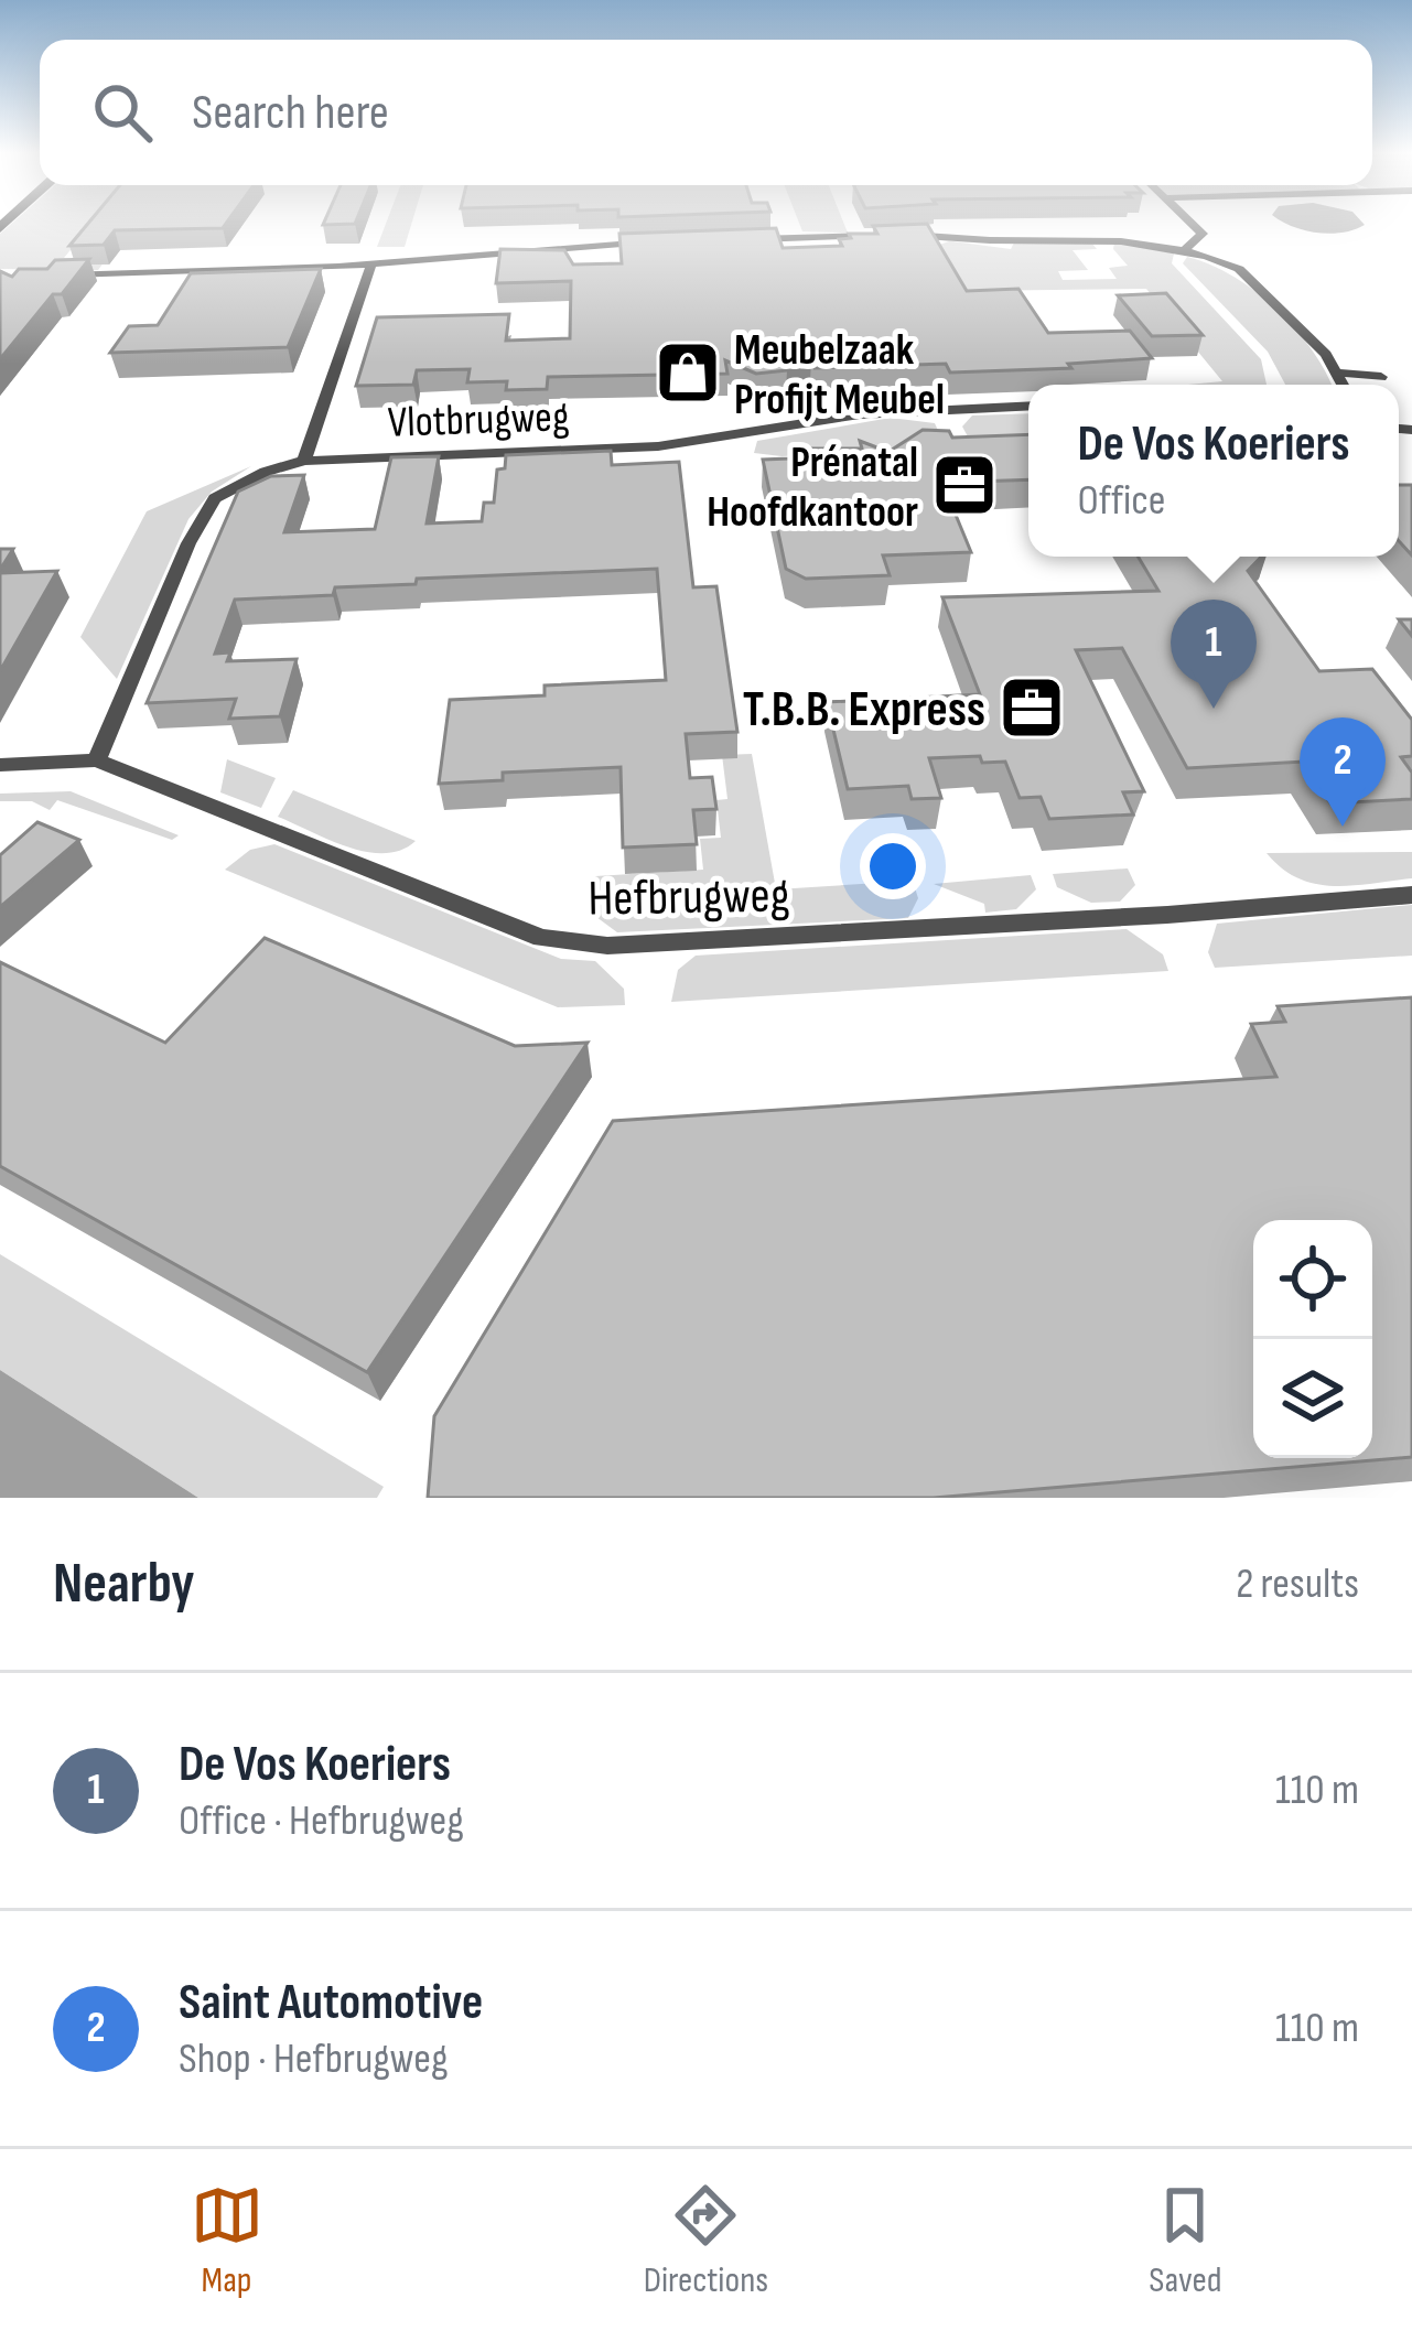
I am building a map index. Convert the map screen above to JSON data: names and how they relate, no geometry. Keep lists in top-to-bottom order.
{
  "streets": {
    "street": ["Vlotbrugweg", "Hefbrugweg"]
  },
  "crossings": [
    ["Vlotbrugweg", "Hefbrugweg"]
  ],
  "places": {
    "shop": ["Meubelzaak Profijt Meubel"],
    "office": ["Prénatal Hoofdkantoor", "T.B.B. Express"]
  },
  "page": {
    "search": "Search here",
    "popup": ["De Vos Koeriers", "Office"],
    "pins": ["1", "2"],
    "heading": ["Nearby", "2 results"],
    "list": [
      {
        "mark": "1",
        "name": "De Vos Koeriers",
        "note": "Office · Hefbrugweg",
        "value": "110 m"
      },
      {
        "mark": "2",
        "name": "Saint Automotive",
        "note": "Shop · Hefbrugweg",
        "value": "110 m"
      }
    ],
    "nav": ["Map", "Directions", "Saved"]
  }
}
